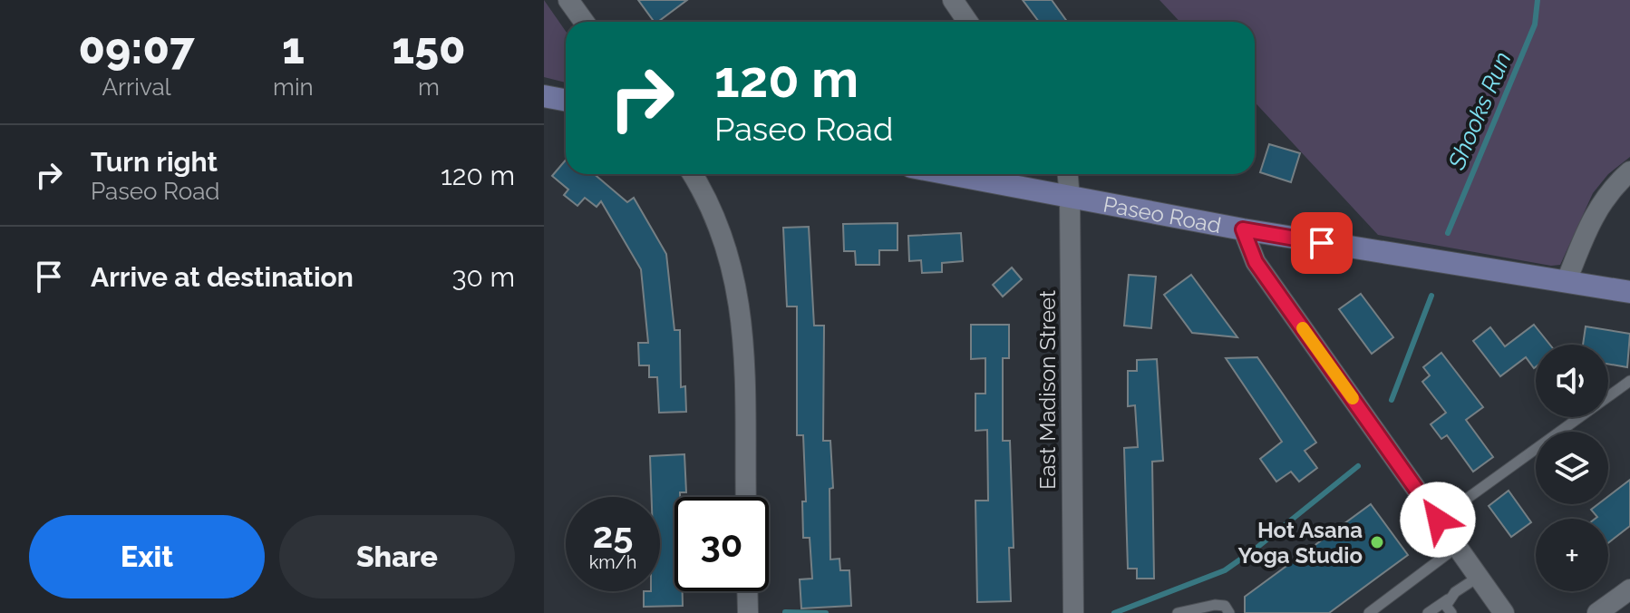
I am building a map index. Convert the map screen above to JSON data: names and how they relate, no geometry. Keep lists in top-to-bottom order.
{
  "streets": {
    "main road": ["Paseo Road"],
    "street": ["East Madison Street"]
  },
  "crossings": [
    ["Paseo Road", "East Madison Street"]
  ],
  "water": ["Shooks Run"],
  "places": ["Hot Asana Yoga Studio"],
  "page": {
    "eta": [
      "09:07",
      "Arrival",
      "1",
      "min",
      "150",
      "m"
    ],
    "turn": ["120 m", "Paseo Road"],
    "list": [
      {
        "name": "Turn right",
        "note": "Paseo Road",
        "value": "120 m"
      },
      {
        "name": "Arrive at destination",
        "value": "30 m"
      }
    ],
    "map_buttons": "+",
    "speed": "25 km/h",
    "limit": "30",
    "buttons": ["Exit", "Share"]
  }
}
